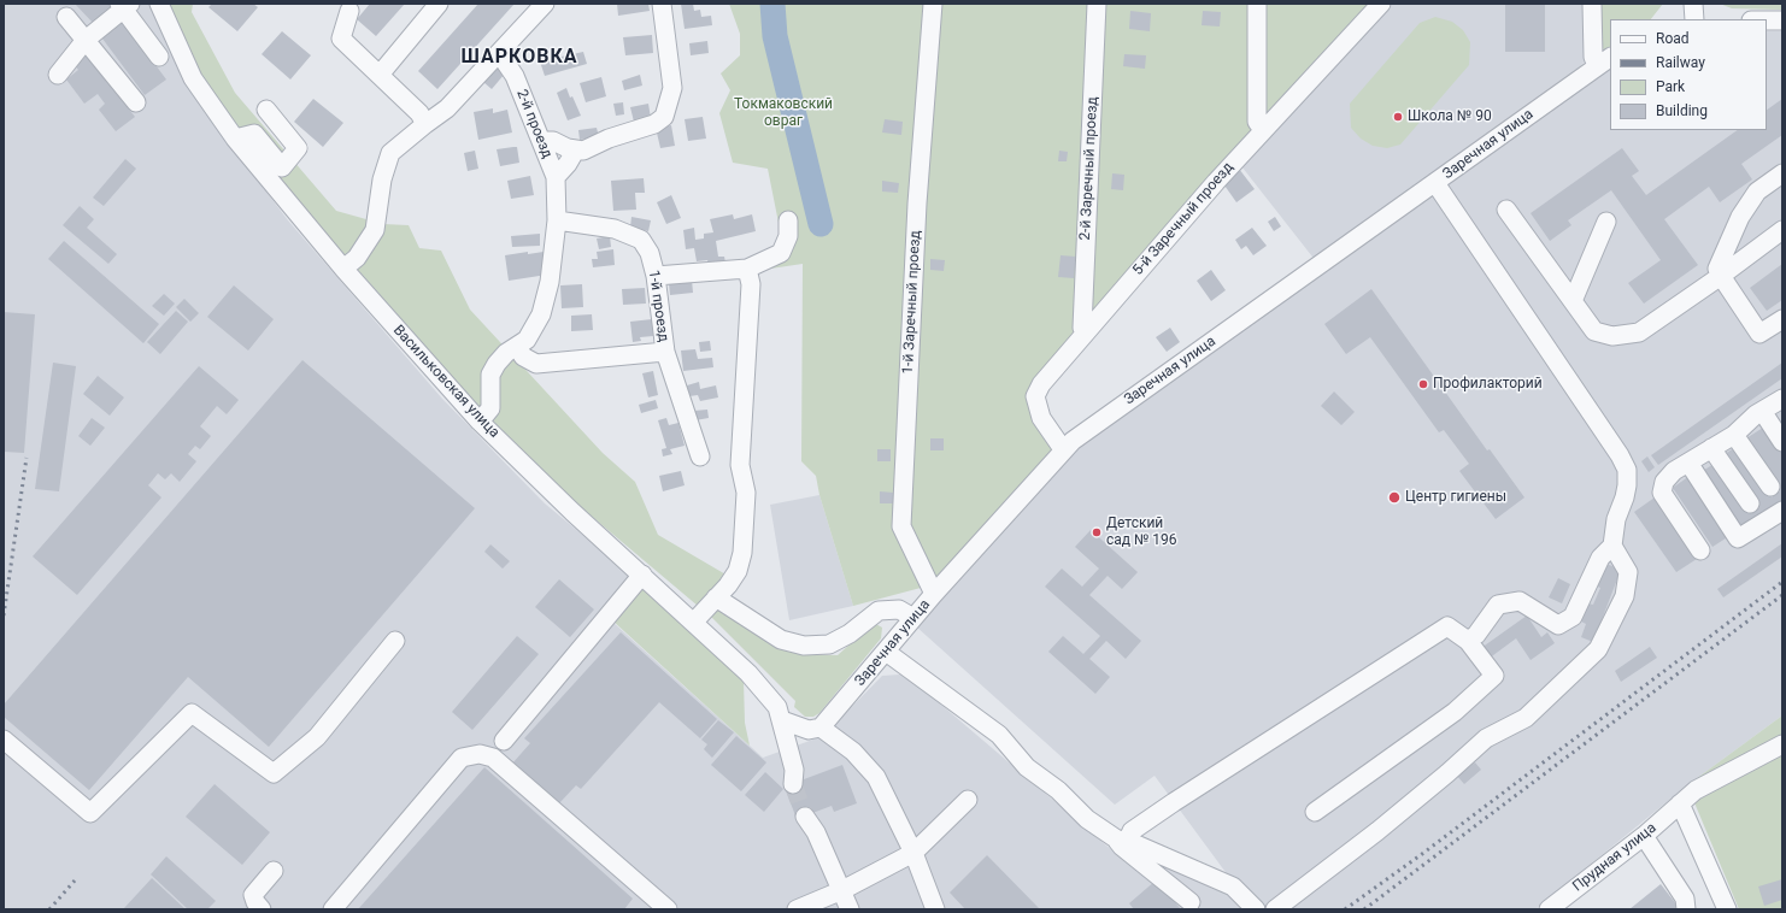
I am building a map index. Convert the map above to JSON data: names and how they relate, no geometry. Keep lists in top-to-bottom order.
{
  "streets": {
    "street": [
      "2-й проезд",
      "Заречная улица",
      "2-й Заречный проезд",
      "5-й Заречный проезд",
      "1-й Заречный проезд",
      "1-й проезд",
      "Васильковская улица",
      "Прудная улица"
    ]
  },
  "crossings": [
    ["2-й проезд", "1-й проезд"],
    ["2-й проезд", "Васильковская улица"],
    ["Заречная улица", "5-й Заречный проезд"],
    ["Заречная улица", "1-й Заречный проезд"],
    ["2-й Заречный проезд", "5-й Заречный проезд"]
  ],
  "districts": ["ШАРКОВКА"],
  "parks": ["Токмаковский овраг"],
  "places": [
    "Школа № 90",
    "Профилакторий",
    "Центр гигиены",
    "Детский сад № 196"
  ],
  "legend": [
    "Road",
    "Railway",
    "Park",
    "Building"
  ]
}
